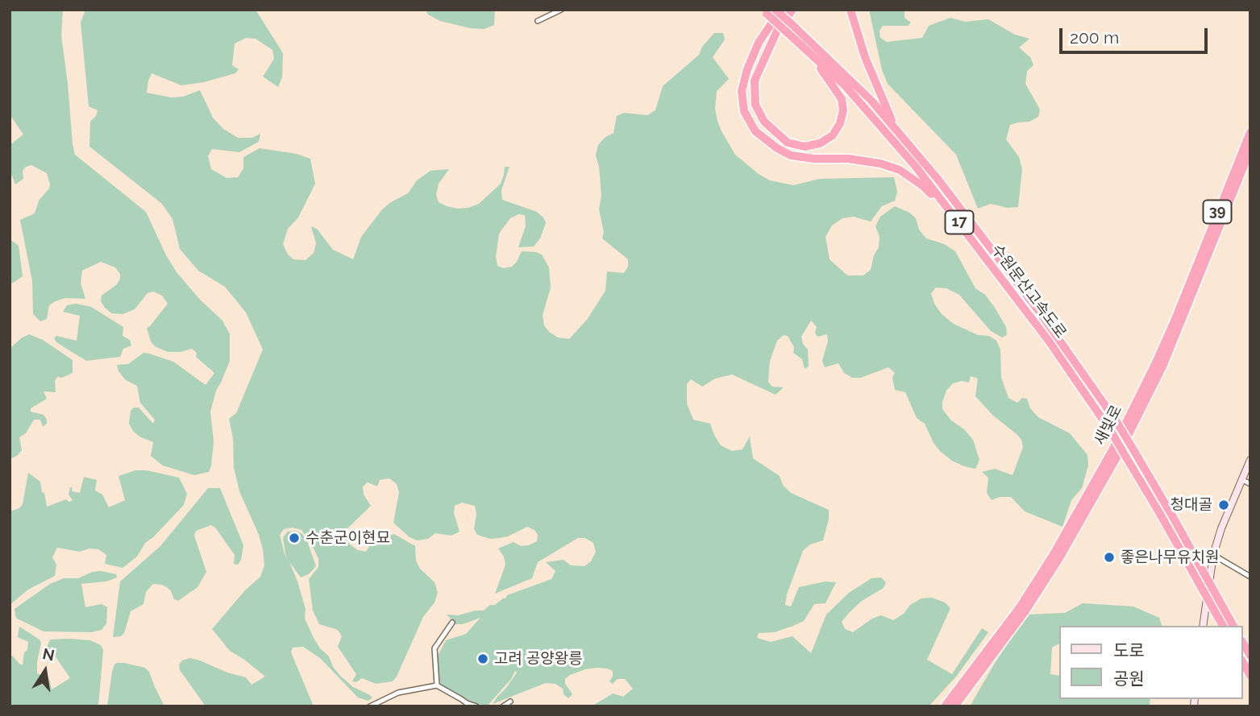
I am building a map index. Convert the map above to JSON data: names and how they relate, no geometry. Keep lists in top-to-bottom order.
{
  "streets": {
    "highway": [
      "39",
      "17",
      "수원문산고속도로",
      "새빛로"
    ]
  },
  "places": [
    "청대골",
    "수춘군이현묘",
    "좋은나무유치원",
    "고려 공양왕릉"
  ],
  "legend": ["도로", "공원"],
  "scale_bar": "200 m",
  "north": "top"
}
